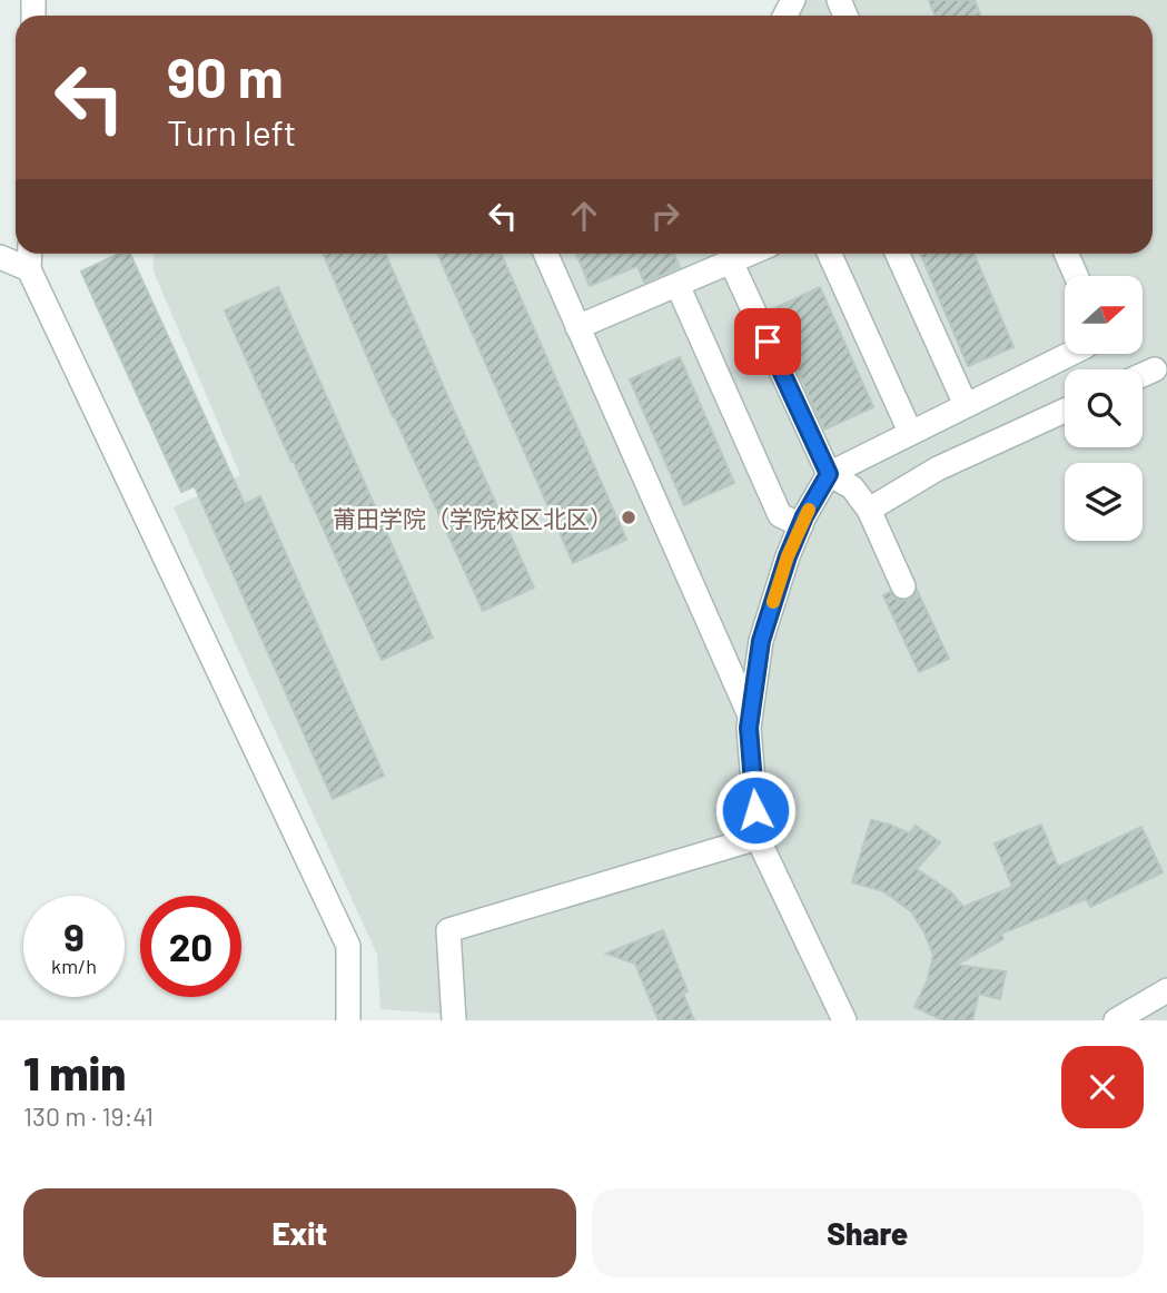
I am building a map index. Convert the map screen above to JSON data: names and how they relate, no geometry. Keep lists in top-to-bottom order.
{
  "places": ["莆田学院（学院校区北区）"],
  "north": "right",
  "page": {
    "turn": ["90 m", "Turn left"],
    "speed": "9 km/h",
    "limit": "20",
    "heading": ["1 min", "130 m · 19:41"],
    "buttons": ["Exit", "Share"]
  }
}
